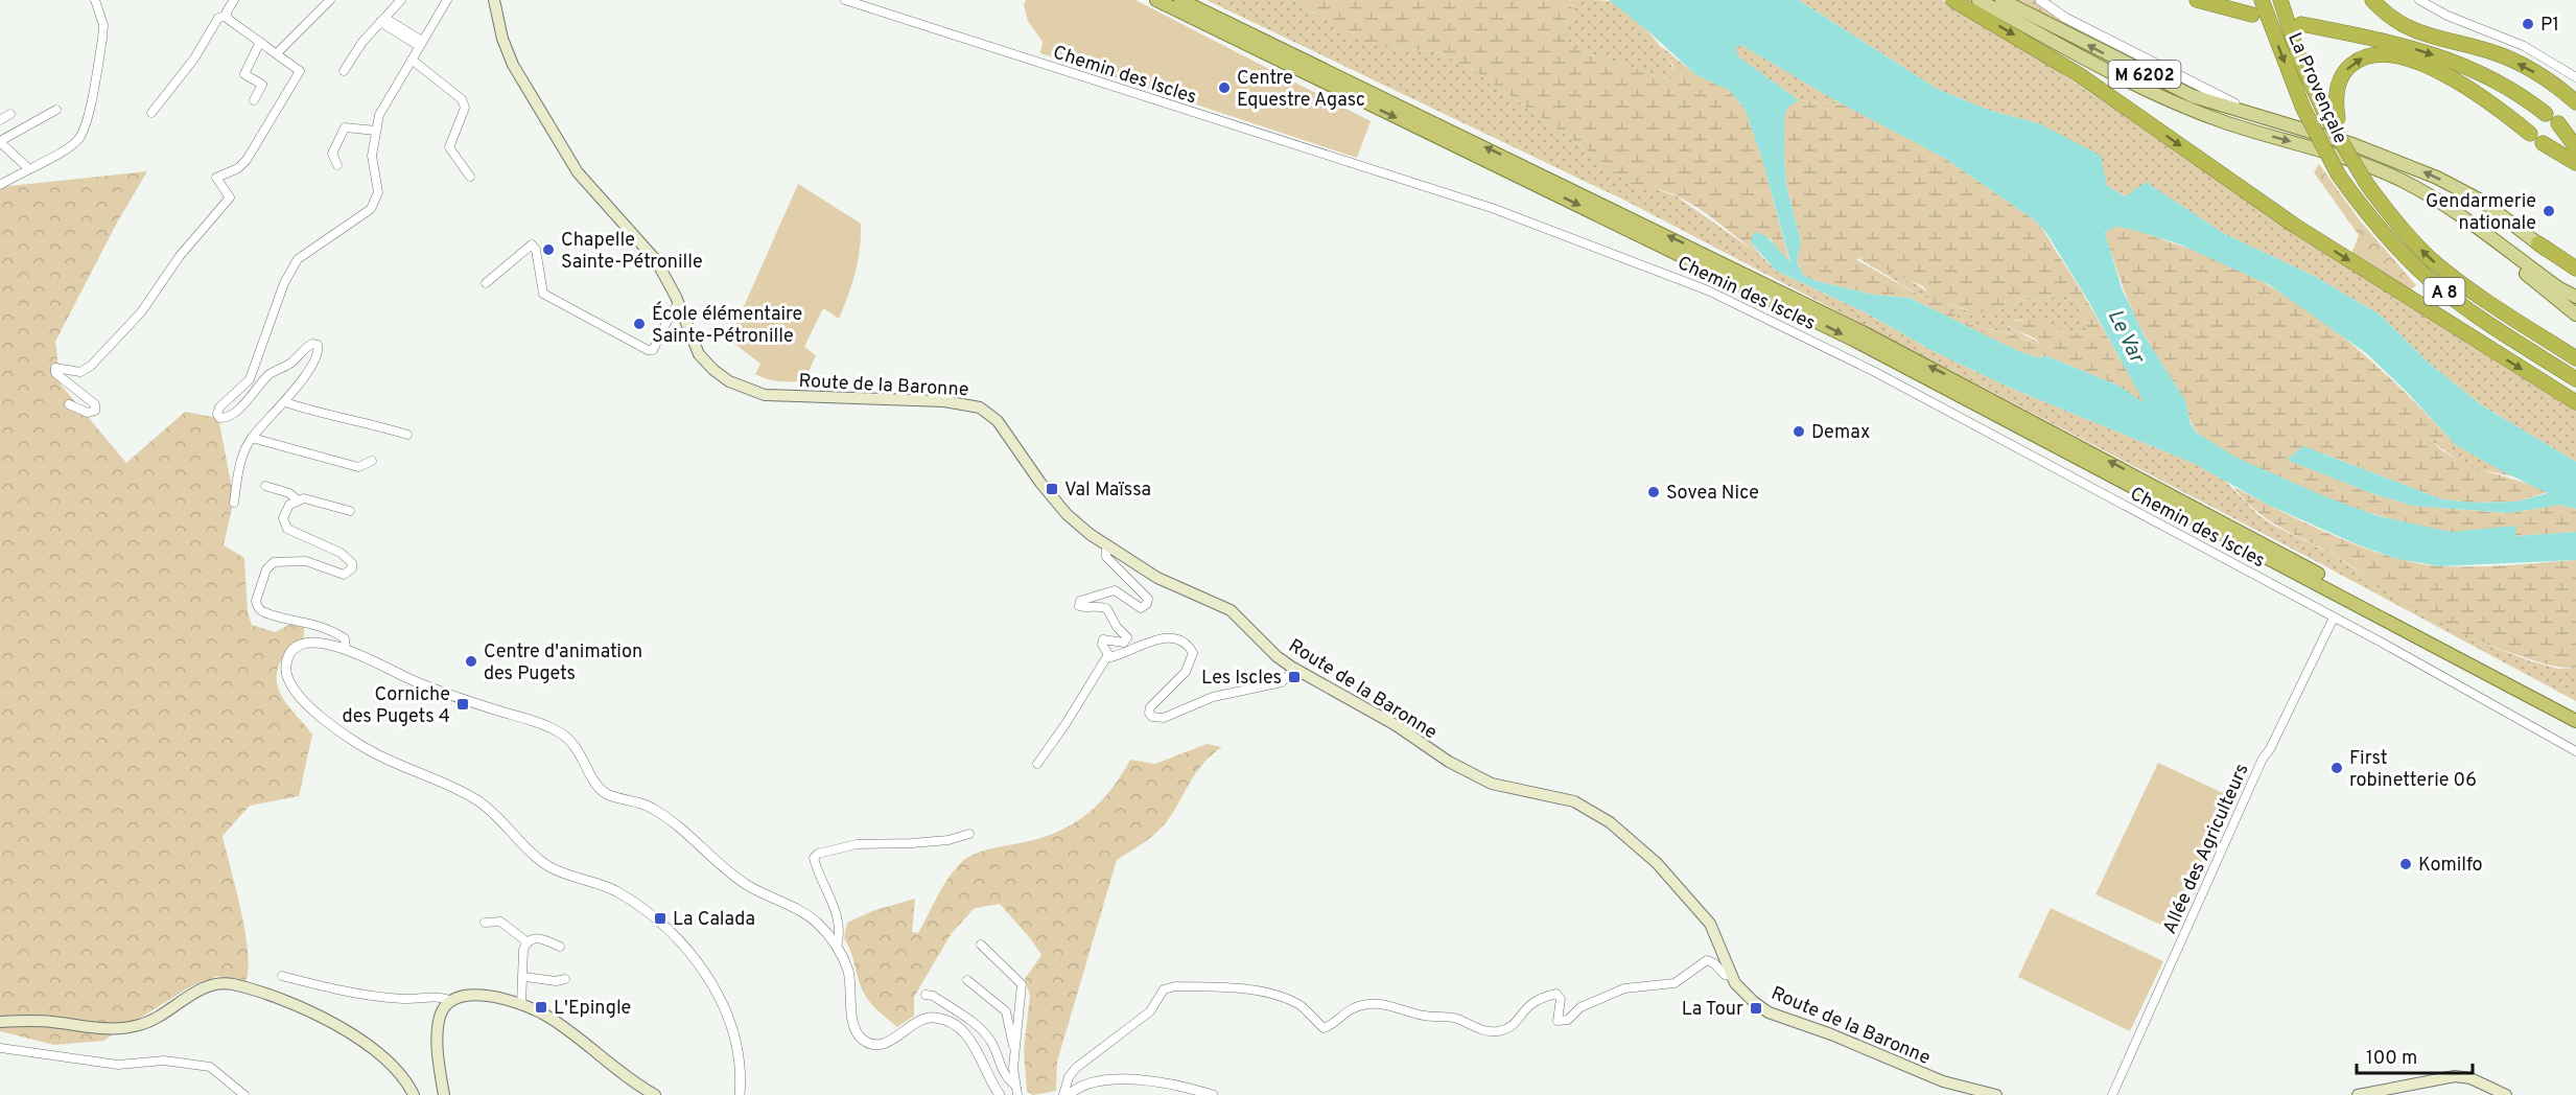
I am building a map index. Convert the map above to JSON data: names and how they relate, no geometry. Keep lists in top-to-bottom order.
{
  "streets": {
    "highway": ["La Provençale", "A 8"],
    "main road": ["M 6202", "Route de la Baronne"],
    "street": ["Chemin des Iscles", "Allée des Agriculteurs"]
  },
  "crossings": [
    ["Chemin des Iscles", "Allée des Agriculteurs"]
  ],
  "water": ["Le Var"],
  "places": {
    "other": [
      "P1",
      "Centre Equestre Agasc",
      "Gendarmerie nationale",
      "Chapelle Sainte-Pétronille",
      "École élémentaire Sainte-Pétronille",
      "Demax",
      "Sovea Nice",
      "Centre d'animation des Pugets",
      "First robinetterie 06",
      "Komilfo"
    ],
    "transit": [
      "Val Maïssa",
      "Les Iscles",
      "Corniche des Pugets 4",
      "La Calada",
      "L'Epingle",
      "La Tour"
    ]
  },
  "scale_bar": "100 m"
}
